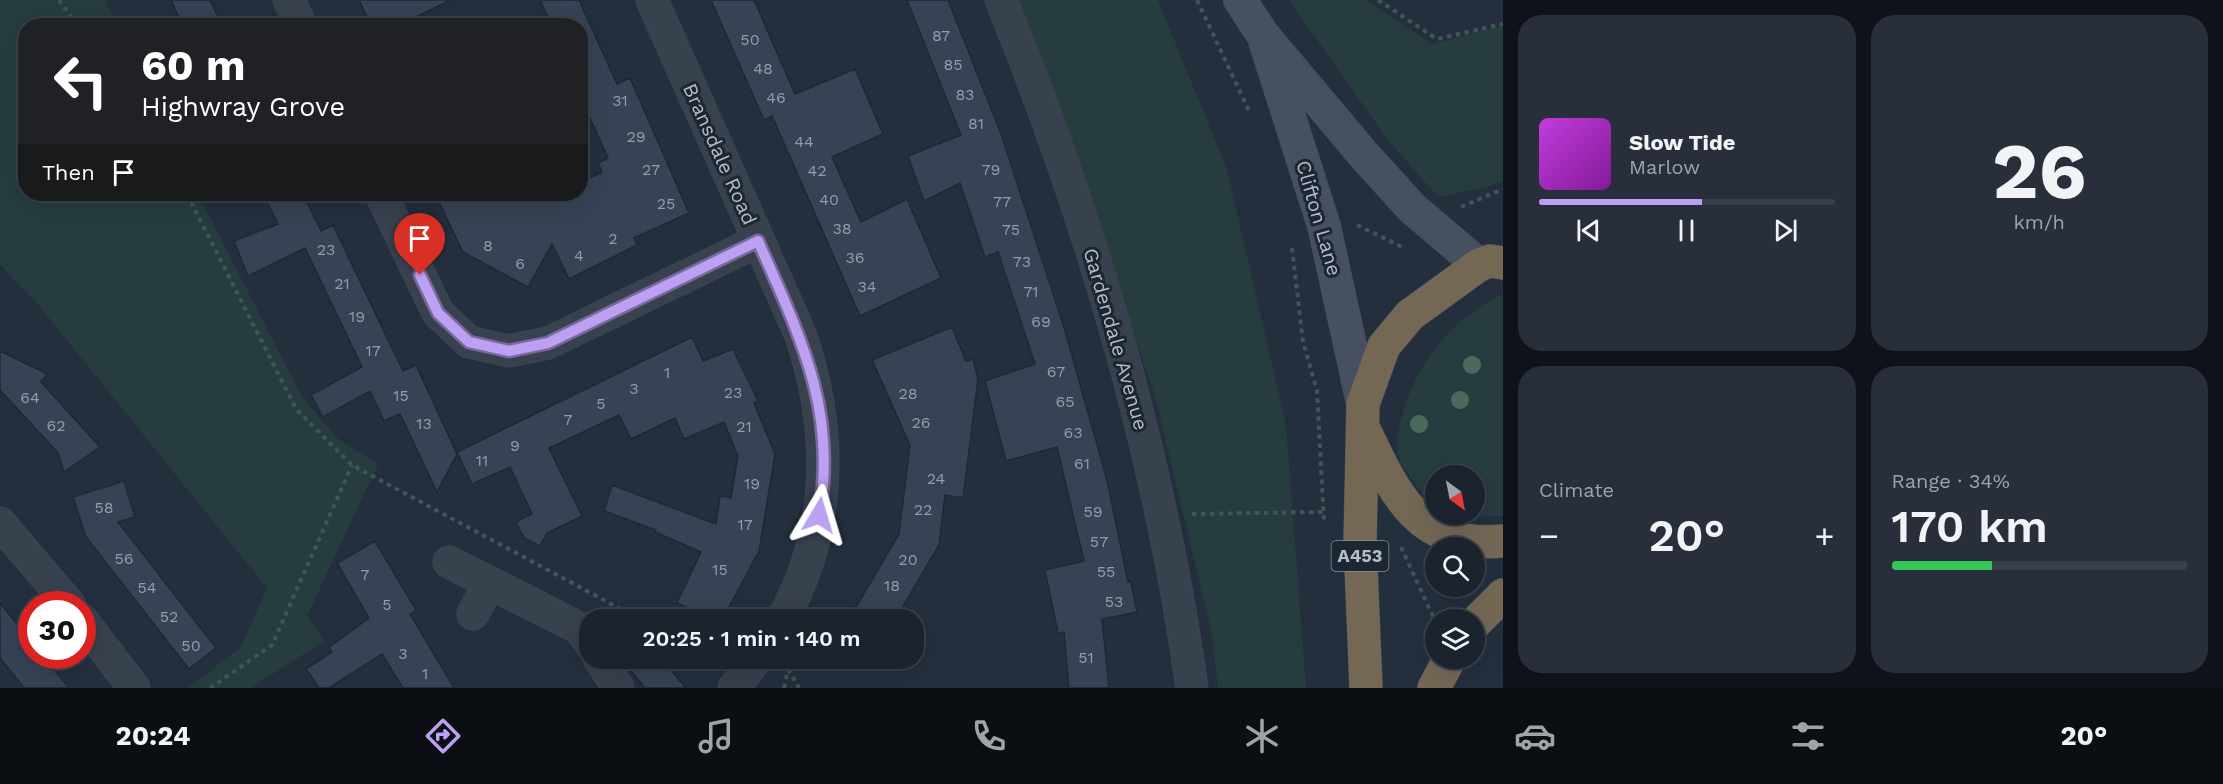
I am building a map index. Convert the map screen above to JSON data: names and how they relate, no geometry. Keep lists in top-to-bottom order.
{
  "streets": {
    "highway": ["A453"],
    "street": ["Bransdale Road", "Clifton Lane", "Gardendale Avenue"]
  },
  "crossings": [
    ["Clifton Lane", "A453"]
  ],
  "house_numbers": [
    "87",
    "50",
    "85",
    "48",
    "83",
    "46",
    "31",
    "81",
    "29",
    "44",
    "27",
    "79",
    "42",
    "40",
    "77",
    "25",
    "38",
    "75",
    "2",
    "8",
    "23",
    "4",
    "36",
    "73",
    "6",
    "21",
    "34",
    "71",
    "19",
    "69",
    "17",
    "67",
    "1",
    "3",
    "23",
    "28",
    "15",
    "64",
    "65",
    "5",
    "7",
    "26",
    "13",
    "62",
    "21",
    "63",
    "9",
    "11",
    "61",
    "24",
    "19",
    "58",
    "22",
    "59",
    "17",
    "57",
    "56",
    "20",
    "15",
    "55",
    "7",
    "18",
    "54",
    "53",
    "5",
    "52",
    "50",
    "3",
    "51",
    "1"
  ],
  "north": "bottom right",
  "page": {
    "tile": [
      ["26", "km/h"],
      "Climate",
      ["Range · 34%", "170 km"]
    ],
    "turn": ["60 m", "Highwray Grove"],
    "song": ["Slow Tide", "Marlow"],
    "then": "Then",
    "heat": ["−", "20°", "+"],
    "limit": "30",
    "trip": "20:25 · 1 min · 140 m",
    "tabs": ["20:24", "20°"]
  }
}
